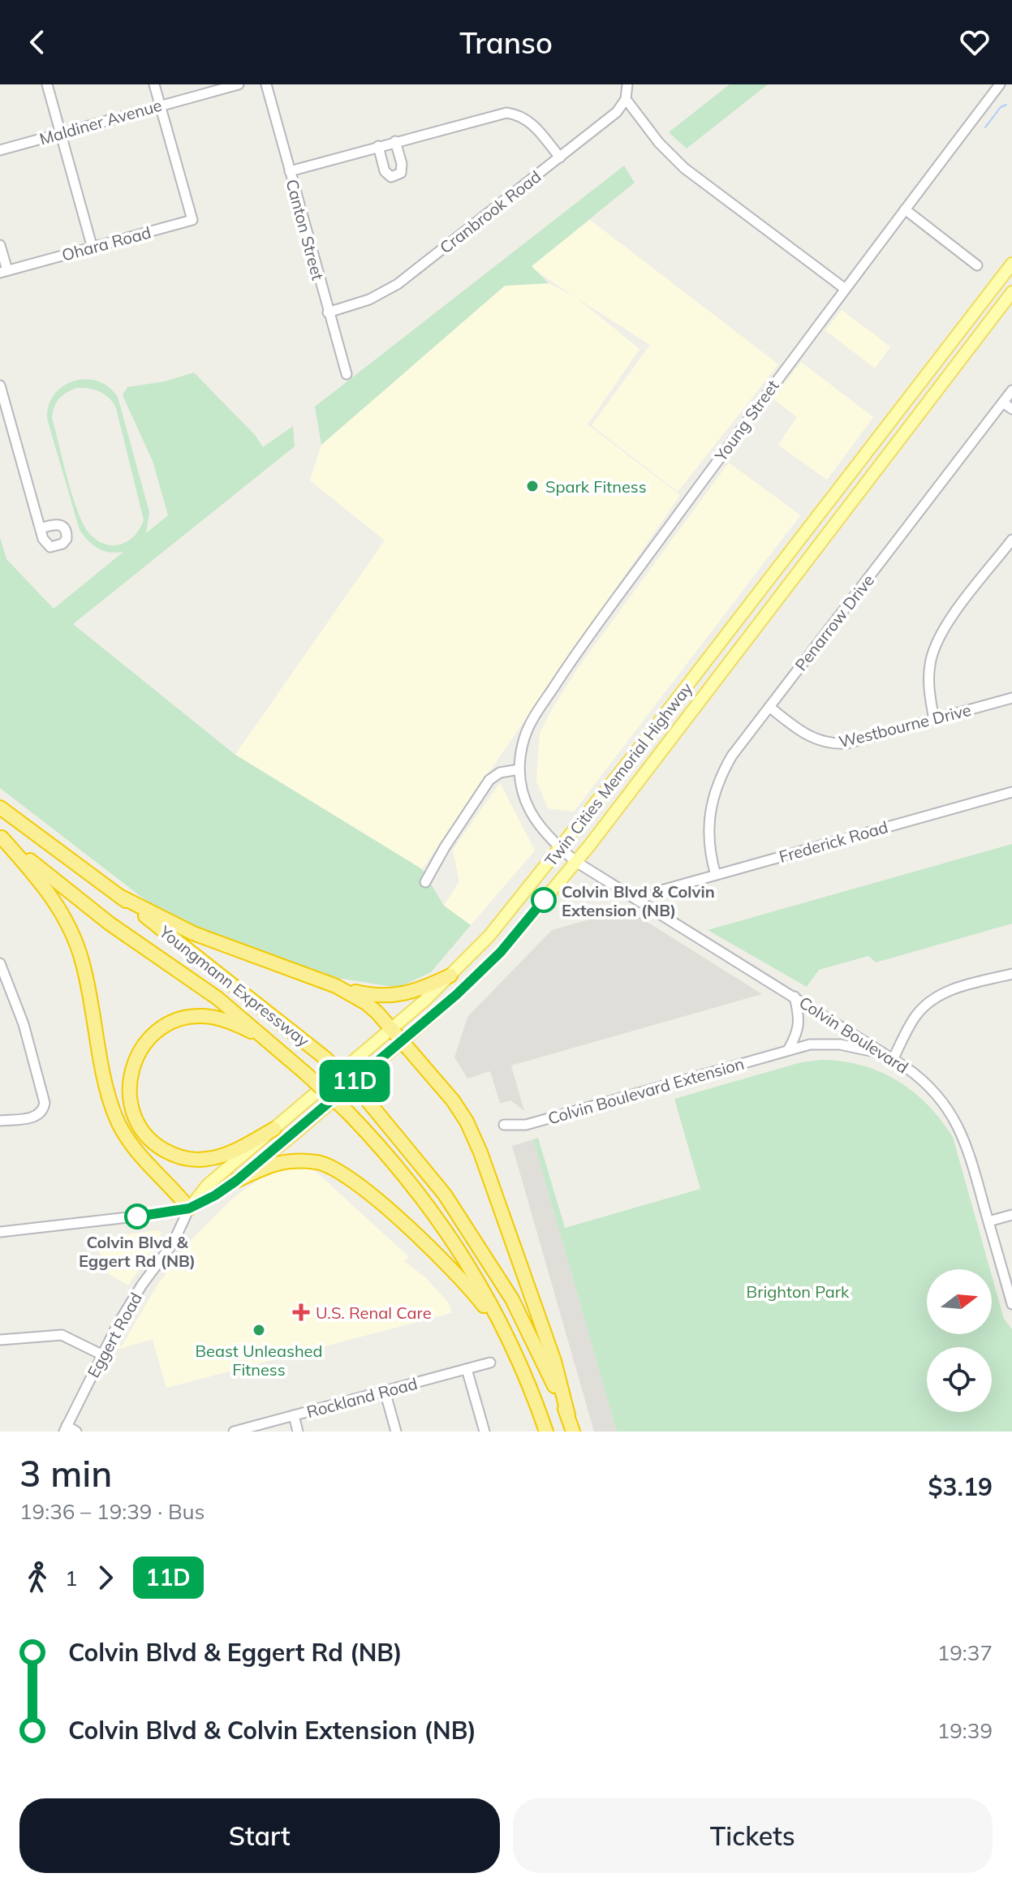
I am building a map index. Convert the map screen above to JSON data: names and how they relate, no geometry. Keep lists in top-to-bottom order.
{
  "streets": {
    "highway": ["Youngmann Expressway"],
    "main road": ["Twin Cities Memorial Highway"],
    "street": [
      "Maldiner Avenue",
      "Cranbrook Road",
      "Canton Street",
      "Ohara Road",
      "Young Street",
      "Penarrow Drive",
      "Westbourne Drive",
      "Frederick Road",
      "Colvin Boulevard",
      "Colvin Boulevard Extension",
      "Eggert Road",
      "Rockland Road"
    ]
  },
  "crossings": [
    ["Maldiner Avenue", "Ohara Road"],
    ["Cranbrook Road", "Canton Street"],
    ["Young Street", "Twin Cities Memorial Highway"],
    ["Young Street", "Colvin Boulevard"],
    ["Penarrow Drive", "Westbourne Drive"],
    ["Penarrow Drive", "Frederick Road"],
    ["Twin Cities Memorial Highway", "Colvin Boulevard"],
    ["Twin Cities Memorial Highway", "Eggert Road"],
    ["Colvin Boulevard", "Colvin Boulevard Extension"]
  ],
  "parks": ["Brighton Park"],
  "places": {
    "other": [
      "Spark Fitness",
      "Colvin Blvd & Colvin Extension (NB)",
      "Colvin Blvd & Eggert Rd (NB)",
      "Beast Unleashed Fitness"
    ],
    "health": ["U.S. Renal Care"]
  },
  "lines": ["bus line 11D"],
  "north": "right",
  "page": {
    "header": "Transo",
    "on_map": "11D",
    "heading": ["3 min", "19:36 – 19:39 · Bus", "$3.19"],
    "legs": ["1", "11D"],
    "list": [
      {
        "name": "Colvin Blvd & Eggert Rd (NB)",
        "value": "19:37"
      },
      {
        "name": "Colvin Blvd & Colvin Extension (NB)",
        "value": "19:39"
      }
    ],
    "buttons": ["Start", "Tickets"]
  }
}
